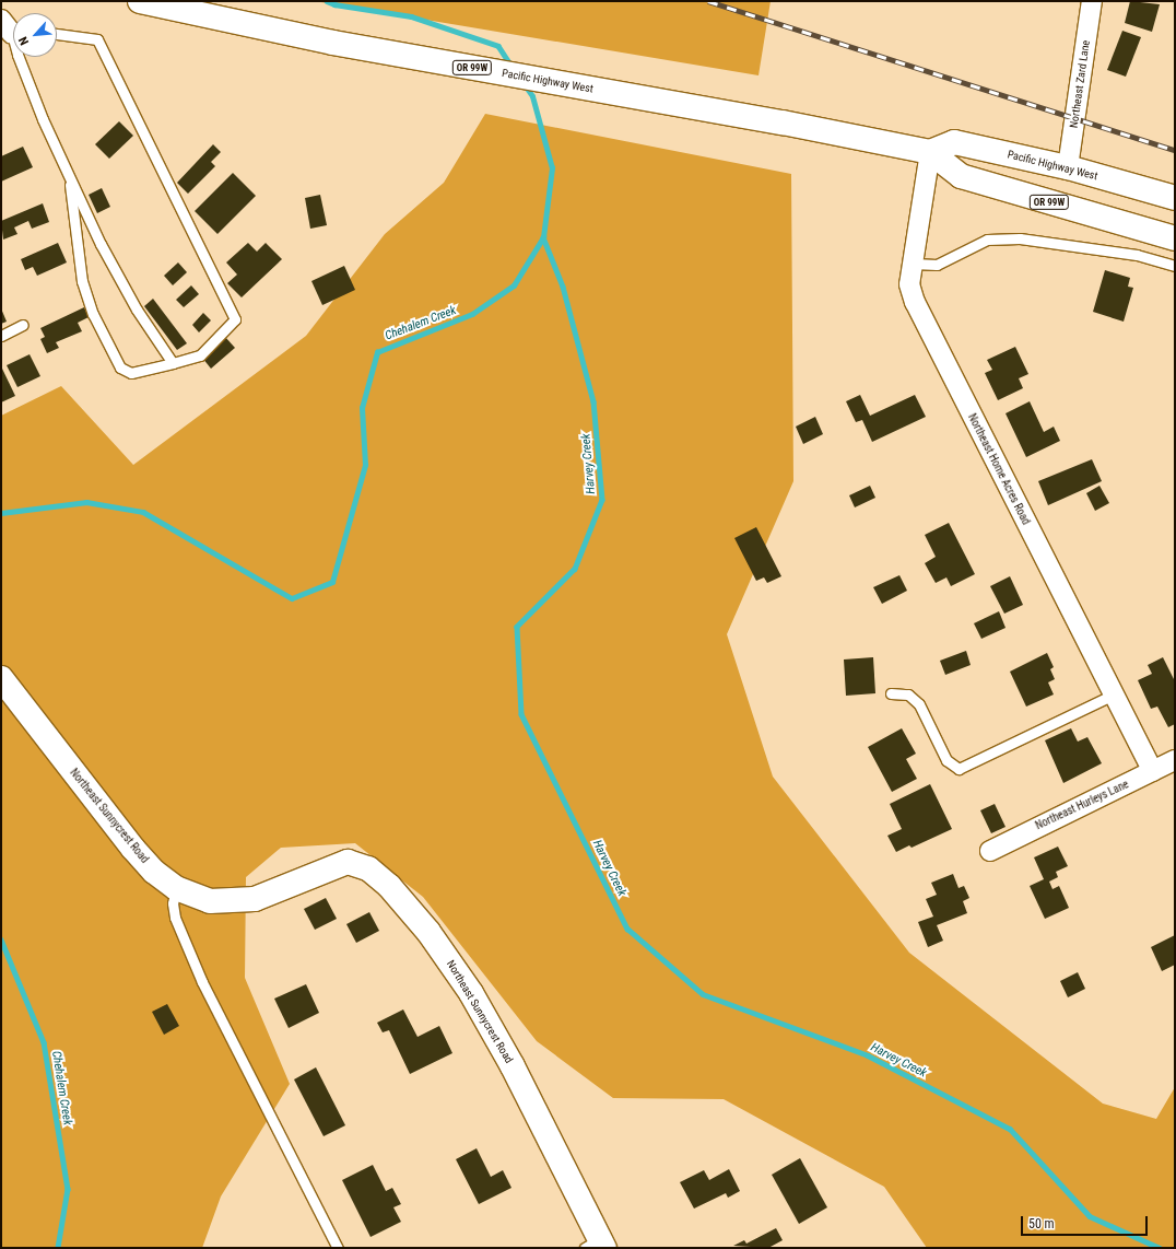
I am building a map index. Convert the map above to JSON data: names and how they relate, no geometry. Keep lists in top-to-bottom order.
{
  "streets": {
    "main road": ["OR 99W", "Pacific Highway West", "Northeast Sunnycrest Road"],
    "street": ["Northeast Zard Lane", "Northeast Home Acres Road", "Northeast Hurleys Lane"]
  },
  "crossings": [
    ["Pacific Highway West", "Northeast Zard Lane"],
    ["Pacific Highway West", "Northeast Home Acres Road"],
    ["Northeast Home Acres Road", "Northeast Hurleys Lane"]
  ],
  "water": ["Chehalem Creek", "Harvey Creek"],
  "scale_bar": "50 m",
  "north": "bottom left"
}
